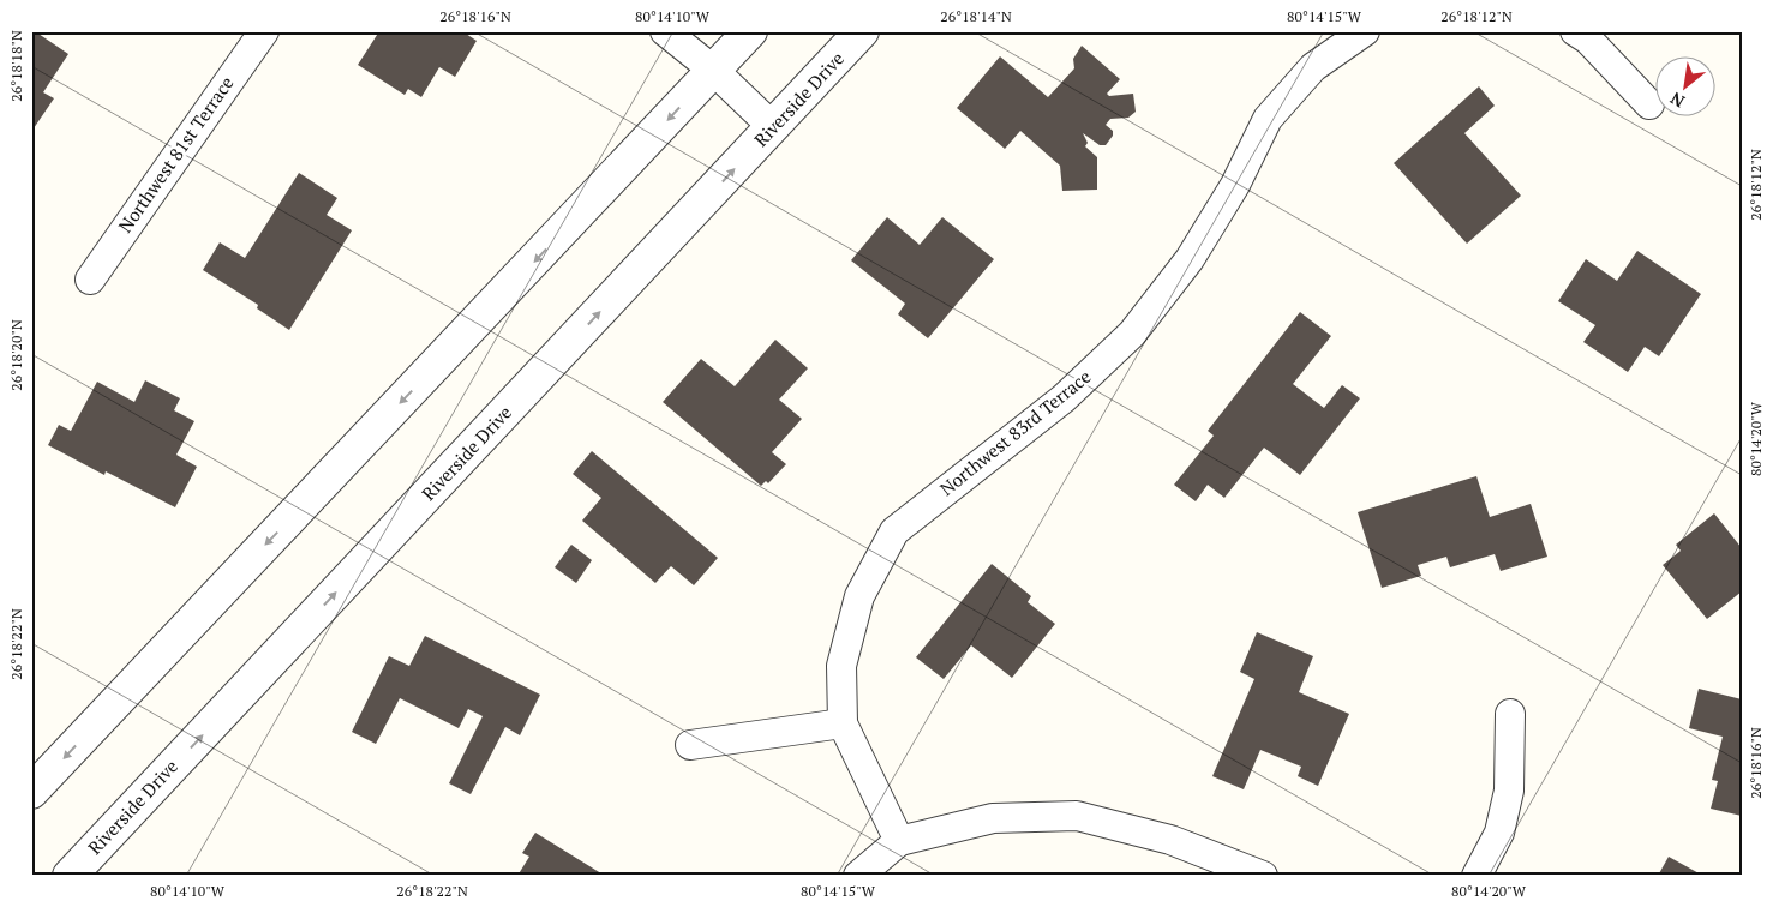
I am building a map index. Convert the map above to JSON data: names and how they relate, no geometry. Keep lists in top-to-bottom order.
{
  "streets": {
    "street": ["Riverside Drive", "Northwest 81st Terrace", "Northwest 83rd Terrace"]
  },
  "north": "bottom left",
  "coordinates": [
    "26°18'16\"N",
    "80°14'10\"W",
    "26°18'14\"N",
    "80°14'15\"W",
    "26°18'12\"N",
    "26°18'18\"N",
    "26°18'20\"N",
    "80°14'20\"W",
    "26°18'22\"N"
  ]
}
